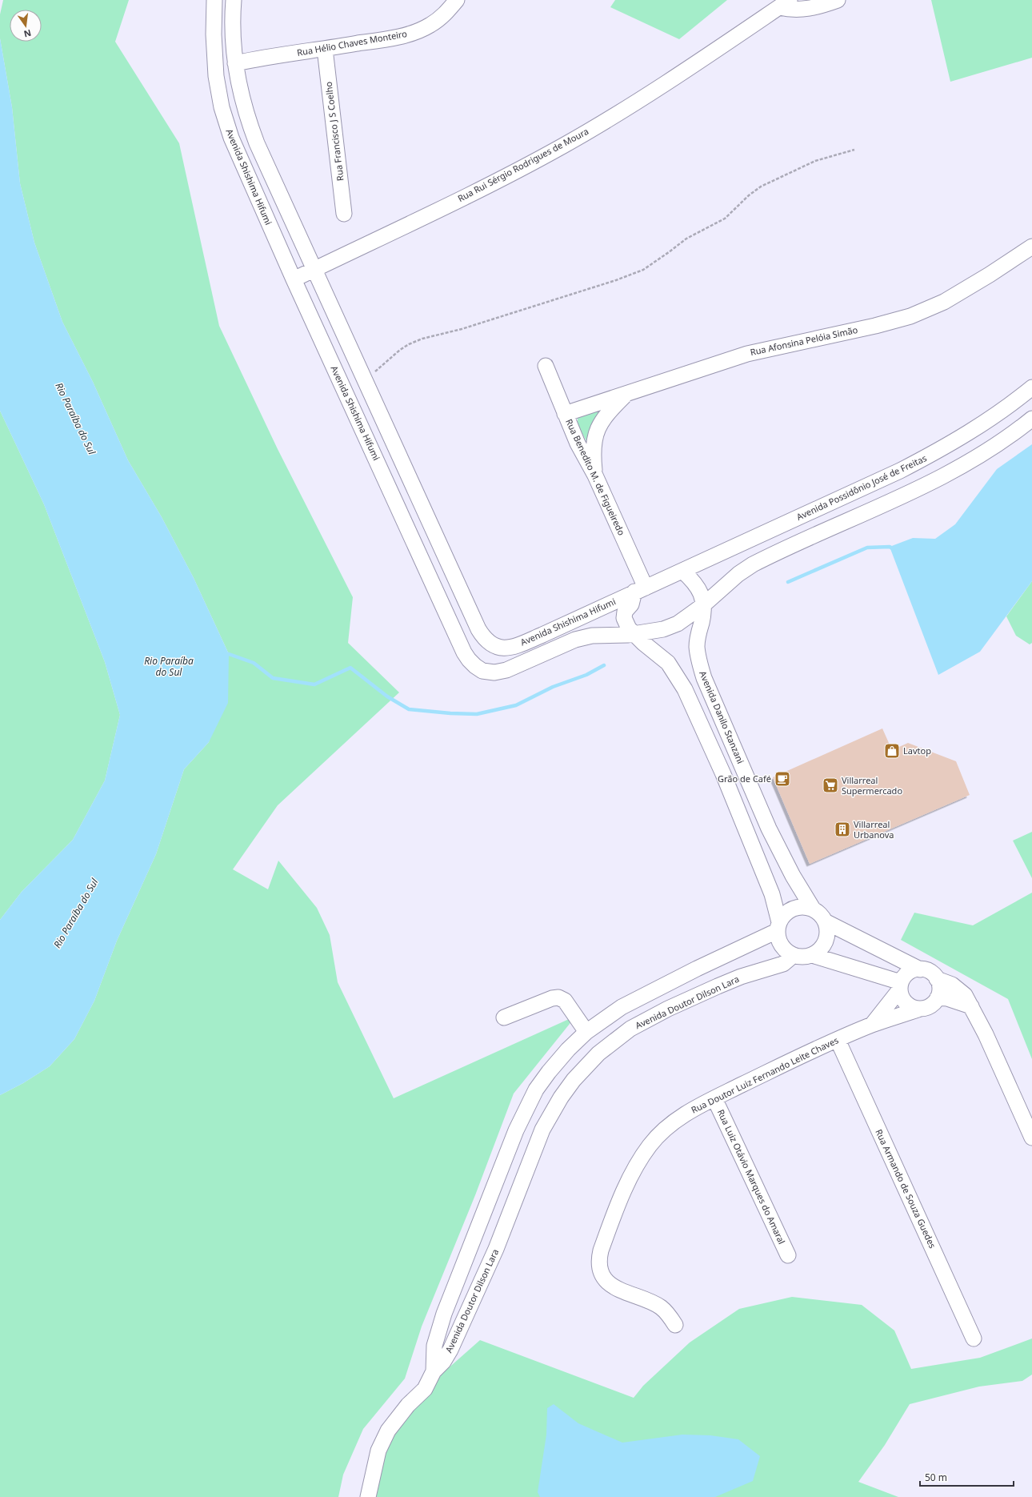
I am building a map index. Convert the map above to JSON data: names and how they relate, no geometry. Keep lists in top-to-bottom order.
{
  "streets": {
    "street": [
      "Rua Hélio Chaves Monteiro",
      "Rua Francisco J S Coelho",
      "Rua Rui Sérgio Rodrigues de Moura",
      "Avenida Shishima Hifumi",
      "Rua Afonsina Pelóia Simão",
      "Rua Benedito M. de Figueiredo",
      "Avenida Possidônio José de Freitas",
      "Avenida Danilo Stanzani",
      "Avenida Doutor Dilson Lara",
      "Rua Doutor Luiz Fernando Leite Chaves",
      "Rua Luiz Otávio Marques do Amaral",
      "Rua Armando de Souza Guedes"
    ]
  },
  "crossings": [
    ["Rua Hélio Chaves Monteiro", "Rua Francisco J S Coelho"],
    ["Rua Hélio Chaves Monteiro", "Avenida Shishima Hifumi"],
    ["Rua Rui Sérgio Rodrigues de Moura", "Avenida Shishima Hifumi"],
    ["Avenida Shishima Hifumi", "Rua Benedito M. de Figueiredo"],
    ["Avenida Shishima Hifumi", "Avenida Possidônio José de Freitas"],
    ["Avenida Shishima Hifumi", "Avenida Danilo Stanzani"],
    ["Rua Afonsina Pelóia Simão", "Rua Benedito M. de Figueiredo"],
    ["Avenida Danilo Stanzani", "Avenida Doutor Dilson Lara"],
    ["Rua Doutor Luiz Fernando Leite Chaves", "Rua Luiz Otávio Marques do Amaral"],
    ["Rua Doutor Luiz Fernando Leite Chaves", "Rua Armando de Souza Guedes"]
  ],
  "water": ["Rio Paraíba do Sul"],
  "places": {
    "shop": ["Lavtop"],
    "cafe": ["Grão de Café"],
    "supermarket": ["Villarreal Supermercado"],
    "building": ["Villarreal Urbanova"]
  },
  "scale_bar": "50 m",
  "north": "bottom"
}
